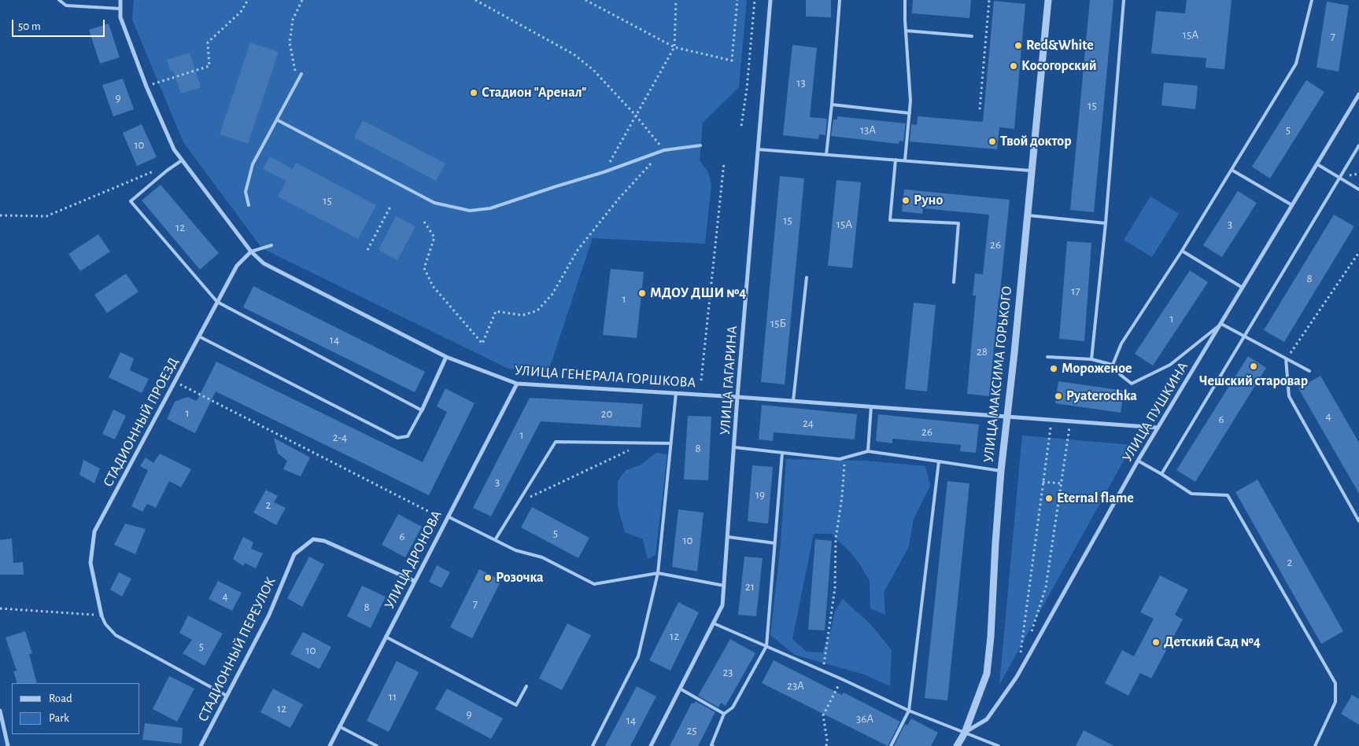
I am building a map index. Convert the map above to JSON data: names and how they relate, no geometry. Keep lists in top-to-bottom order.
{
  "streets": {
    "street": [
      "УЛИЦА МАКСИМА ГОРЬКОГО",
      "УЛИЦА ГЕНЕРАЛА ГОРШКОВА",
      "УЛИЦА ГАГАРИНА",
      "УЛИЦА ПУШКИНА",
      "СТАДИОННЫЙ ПРОЕЗД",
      "УЛИЦА ДРОНОВА",
      "СТАДИОННЫЙ ПЕРЕУЛОК"
    ]
  },
  "crossings": [
    ["УЛИЦА МАКСИМА ГОРЬКОГО", "УЛИЦА ГЕНЕРАЛА ГОРШКОВА"],
    ["УЛИЦА МАКСИМА ГОРЬКОГО", "УЛИЦА ПУШКИНА"],
    ["УЛИЦА ГЕНЕРАЛА ГОРШКОВА", "УЛИЦА ГАГАРИНА"],
    ["УЛИЦА ГЕНЕРАЛА ГОРШКОВА", "УЛИЦА ПУШКИНА"],
    ["УЛИЦА ГЕНЕРАЛА ГОРШКОВА", "СТАДИОННЫЙ ПРОЕЗД"],
    ["УЛИЦА ГЕНЕРАЛА ГОРШКОВА", "УЛИЦА ДРОНОВА"],
    ["УЛИЦА ДРОНОВА", "СТАДИОННЫЙ ПЕРЕУЛОК"]
  ],
  "places": [
    "Red&White",
    "Косогорский",
    "Стадион \"Аренал\"",
    "Твой доктор",
    "Руно",
    "МДОУ ДШИ №4",
    "Чешский старовар",
    "Мороженое",
    "Pyaterochka",
    "Eternal flame",
    "Розочка",
    "Детский Сад №4"
  ],
  "house_numbers": [
    "15А",
    "7",
    "13",
    "9",
    "15",
    "13А",
    "5",
    "10",
    "15",
    "15",
    "15А",
    "3",
    "12",
    "26",
    "8",
    "17",
    "1",
    "1",
    "15Б",
    "14",
    "28",
    "1",
    "20",
    "4",
    "6",
    "24",
    "26",
    "1",
    "2-4",
    "8",
    "3",
    "19",
    "2",
    "5",
    "6",
    "10",
    "2",
    "21",
    "4",
    "7",
    "8",
    "12",
    "5",
    "10",
    "23",
    "23А",
    "11",
    "12",
    "9",
    "36А",
    "14",
    "25"
  ],
  "legend": ["Road", "Park"],
  "scale_bar": "50 m"
}
